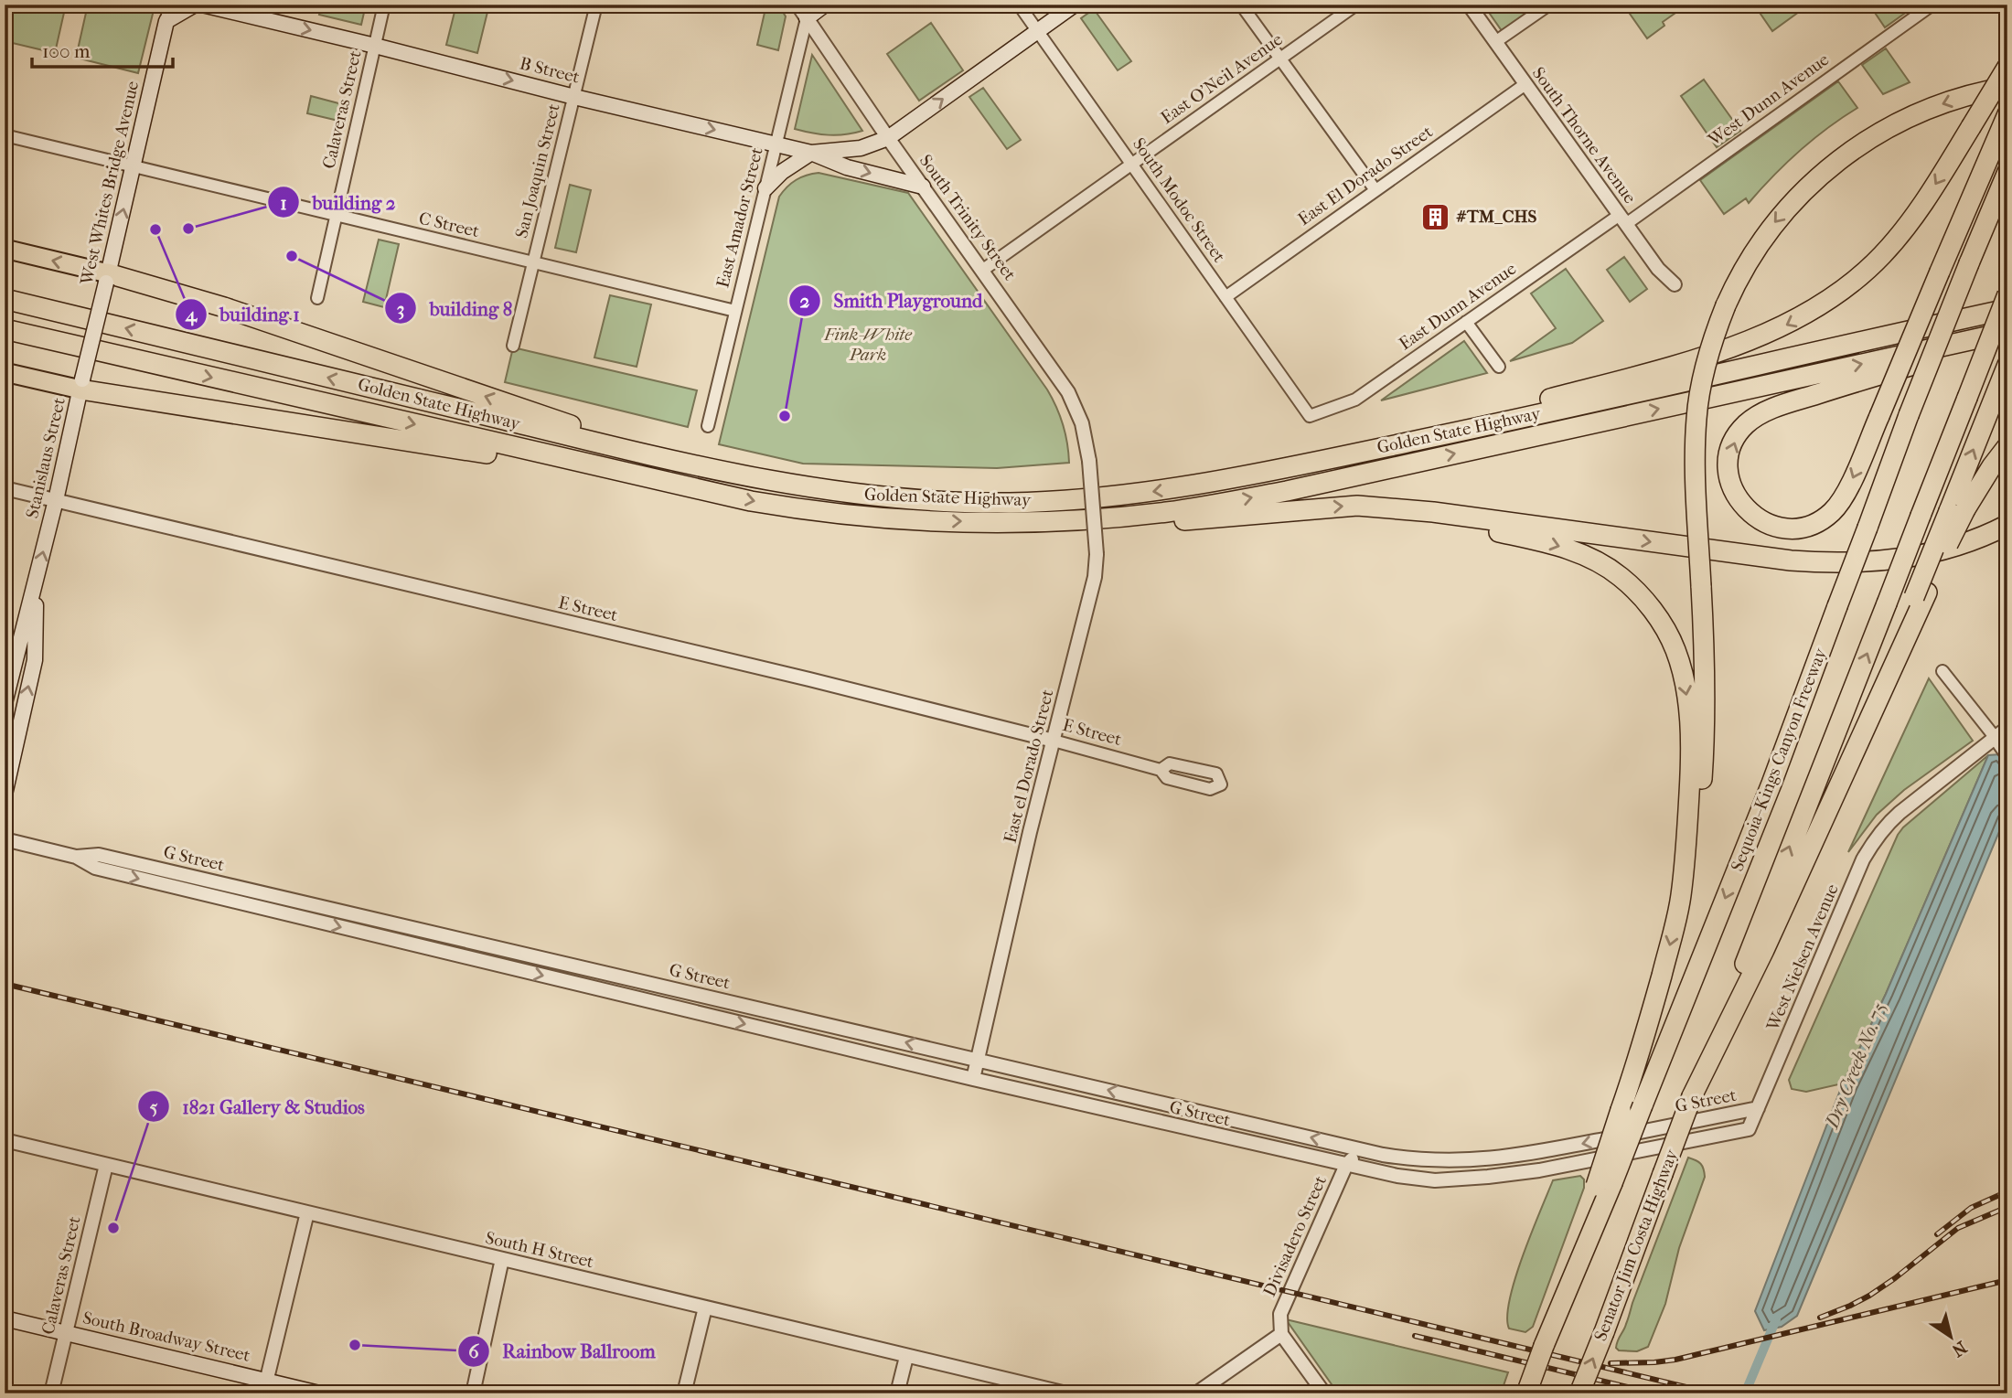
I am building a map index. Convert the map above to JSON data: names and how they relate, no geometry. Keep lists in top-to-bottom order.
{
  "streets": {
    "highway": ["Golden State Highway", "Sequoia–Kings Canyon Freeway", "Senator Jim Costa Highway"],
    "main road": [
      "B Street",
      "West Whites Bridge Avenue",
      "Stanislaus Street",
      "South Broadway Street"
    ],
    "street": [
      "East O'Neil Avenue",
      "West Dunn Avenue",
      "Calaveras Street",
      "South Thorne Avenue",
      "San Joaquin Street",
      "East El Dorado Street",
      "South Modoc Street",
      "East Amador Street",
      "South Trinity Street",
      "C Street",
      "East Dunn Avenue",
      "E Street",
      "East el Dorado Street",
      "G Street",
      "West Nielsen Avenue",
      "Divisadero Street",
      "South H Street"
    ]
  },
  "crossings": [
    ["B Street", "Calaveras Street"],
    ["B Street", "San Joaquin Street"],
    ["B Street", "South Modoc Street"],
    ["B Street", "East Amador Street"],
    ["B Street", "South Trinity Street"],
    ["East O'Neil Avenue", "South Modoc Street"],
    ["East O'Neil Avenue", "South Trinity Street"],
    ["West Dunn Avenue", "South Thorne Avenue"],
    ["West Dunn Avenue", "East Dunn Avenue"],
    ["Calaveras Street", "C Street"],
    ["Calaveras Street", "South H Street"],
    ["Calaveras Street", "South Broadway Street"],
    ["South Thorne Avenue", "East El Dorado Street"],
    ["South Thorne Avenue", "East Dunn Avenue"],
    ["San Joaquin Street", "C Street"],
    ["East El Dorado Street", "South Modoc Street"],
    ["West Whites Bridge Avenue", "C Street"],
    ["West Whites Bridge Avenue", "Stanislaus Street"],
    ["South Modoc Street", "East Dunn Avenue"],
    ["East Amador Street", "South Trinity Street"],
    ["East Amador Street", "C Street"],
    ["South Trinity Street", "East el Dorado Street"],
    ["Stanislaus Street", "E Street"],
    ["E Street", "East el Dorado Street"],
    ["East el Dorado Street", "G Street"],
    ["G Street", "West Nielsen Avenue"],
    ["G Street", "Divisadero Street"]
  ],
  "one_way": ["B Street"],
  "water": ["Dry Creek No. 75"],
  "parks": ["Fink-White Park"],
  "places": {
    "building": ["#TM_CHS"],
    "other": [
      "building 2",
      "building 1",
      "building 8",
      "Smith Playground",
      "1821 Gallery & Studios",
      "Rainbow Ballroom"
    ]
  },
  "scale_bar": "100 m",
  "north": "bottom right"
}
